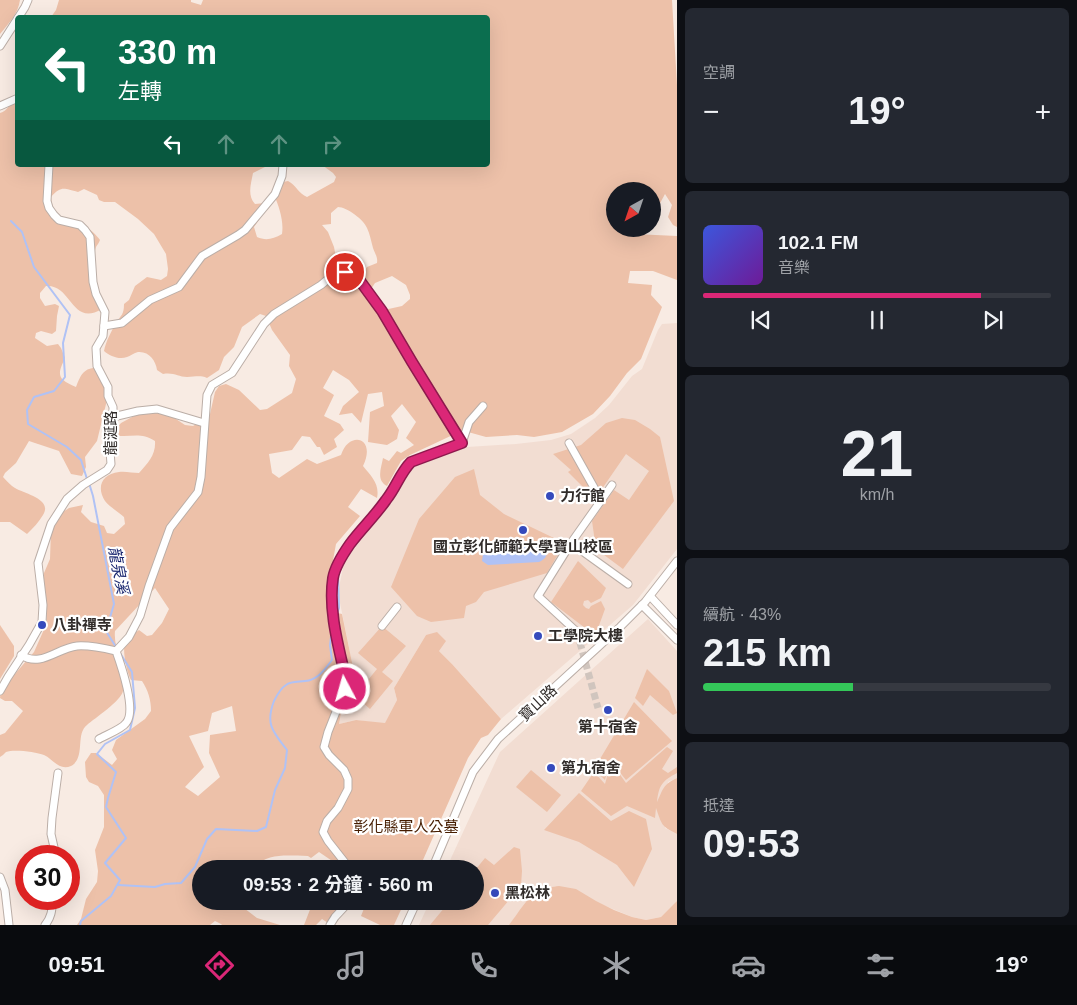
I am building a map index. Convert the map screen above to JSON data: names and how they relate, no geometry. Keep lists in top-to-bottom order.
{
  "streets": {
    "street": ["龍涎路", "寶山路"]
  },
  "water": ["龍泉溪"],
  "parks": ["彰化縣軍人公墓"],
  "places": [
    "力行館",
    "國立彰化師範大學寶山校區",
    "八卦禪寺",
    "工學院大樓",
    "第十宿舍",
    "第九宿舍",
    "黑松林"
  ],
  "north": "bottom left",
  "page": {
    "tile": [
      "空調",
      ["21", "km/h"],
      ["續航 · 43%", "215 km"],
      ["抵達", "09:53"]
    ],
    "turn": ["330 m", "左轉"],
    "heat": ["−", "19°", "+"],
    "song": ["102.1 FM", "音樂"],
    "limit": "30",
    "trip": "09:53 · 2 分鐘 · 560 m",
    "tabs": ["09:51", "19°"]
  }
}
